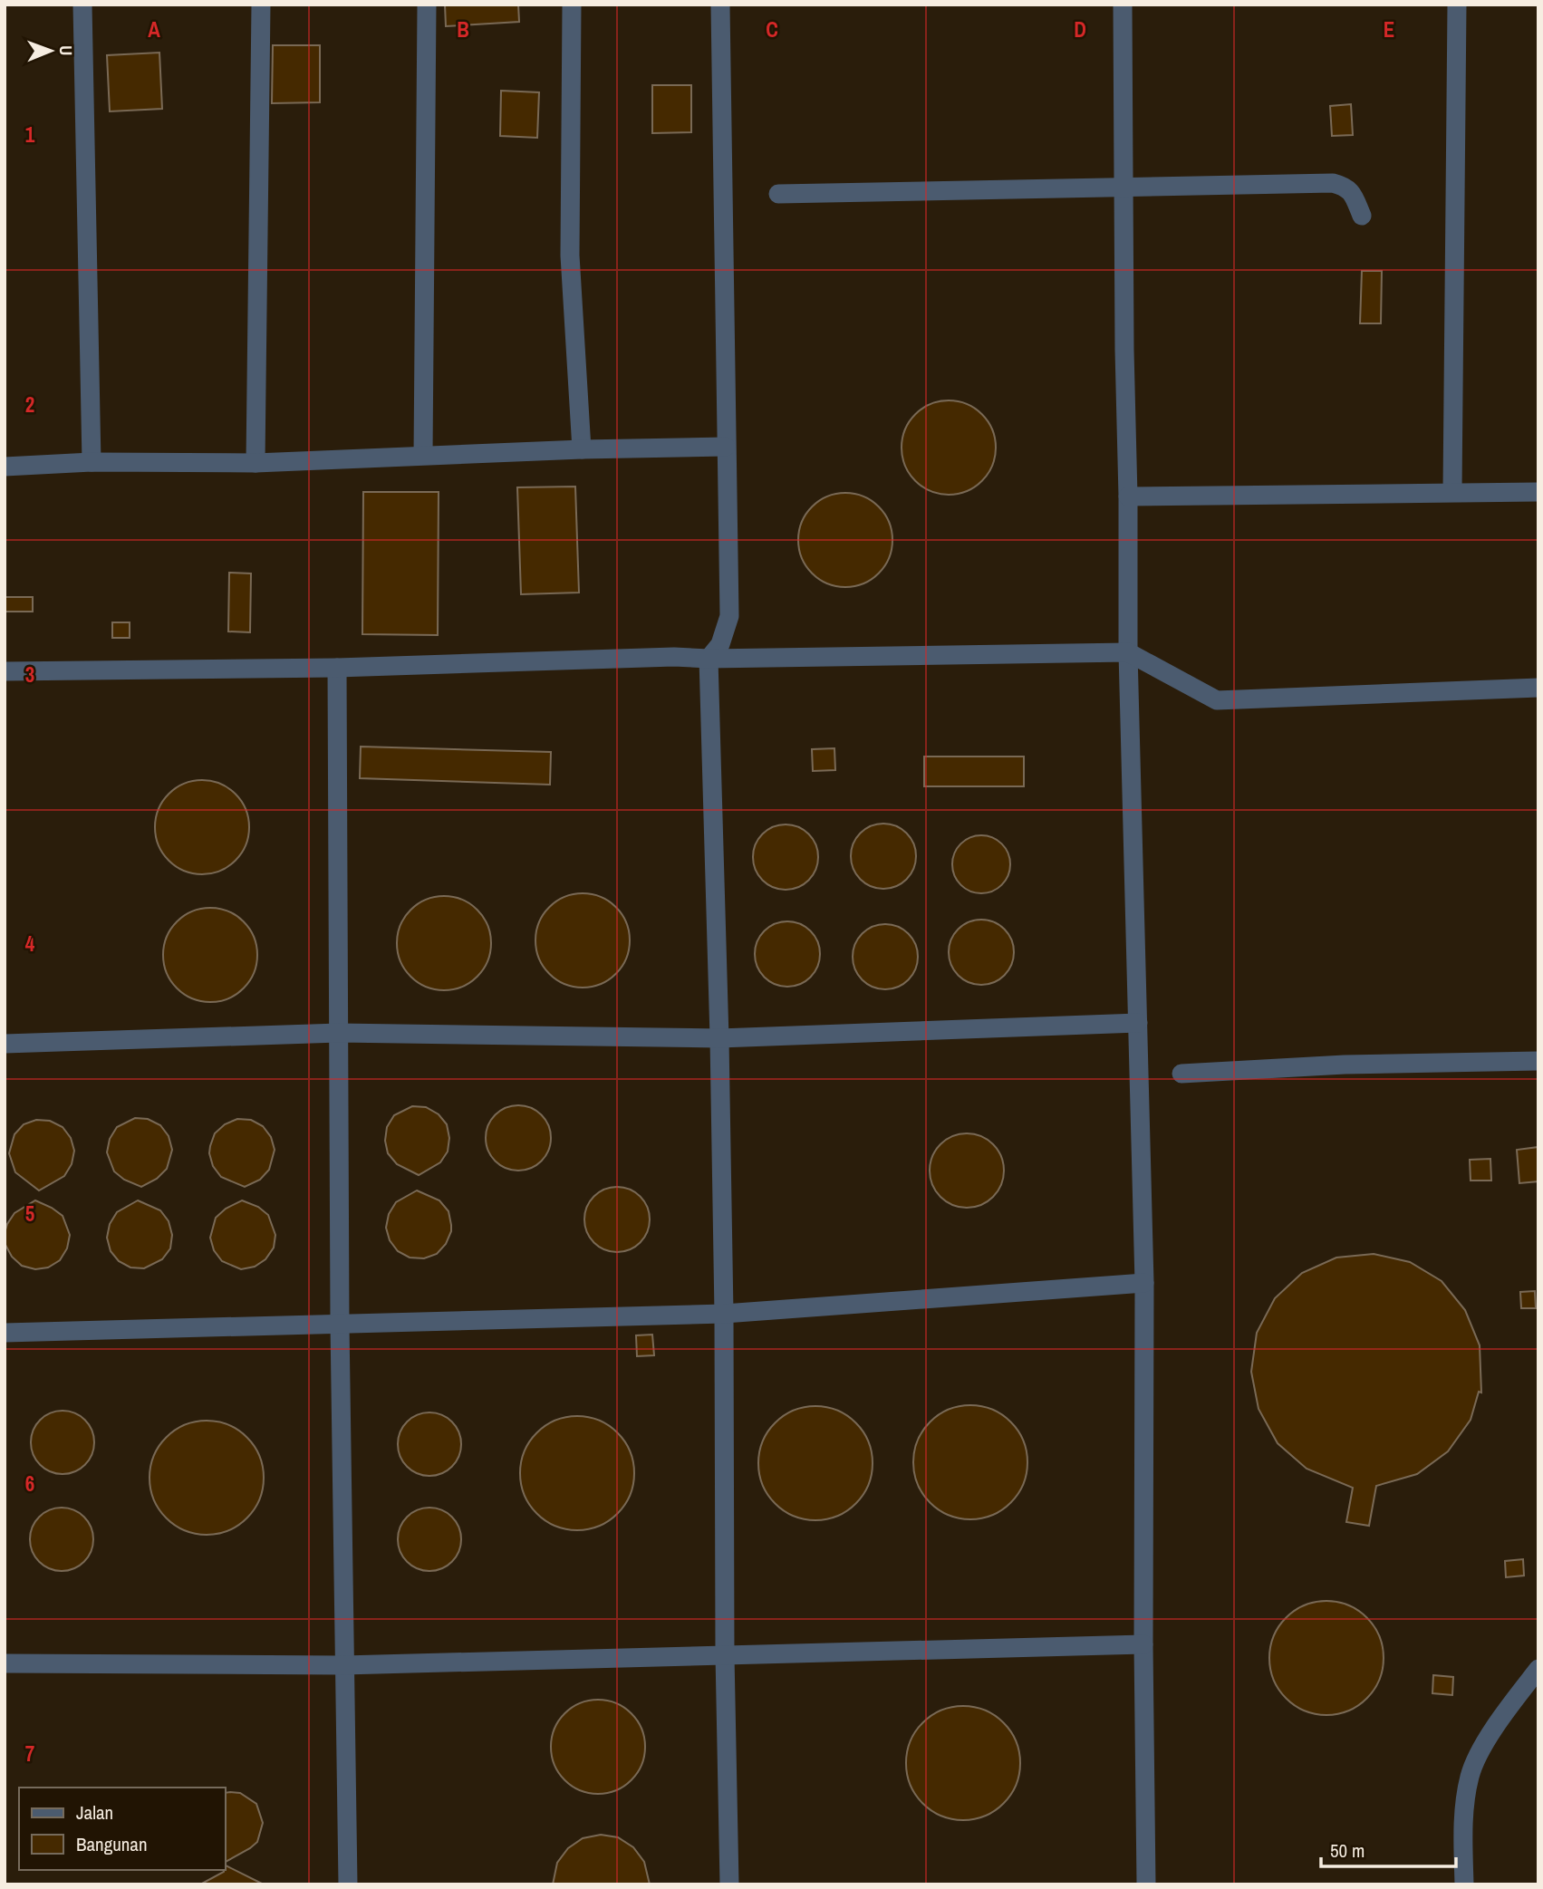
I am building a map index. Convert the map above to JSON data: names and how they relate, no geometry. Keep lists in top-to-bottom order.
{
  "legend": ["Jalan", "Bangunan"],
  "scale_bar": "50 m",
  "north": "right",
  "grid": {
    "columns": [
      "A",
      "B",
      "C",
      "D",
      "E"
    ],
    "rows": [
      "1",
      "2",
      "3",
      "4",
      "5",
      "6",
      "7"
    ]
  }
}
